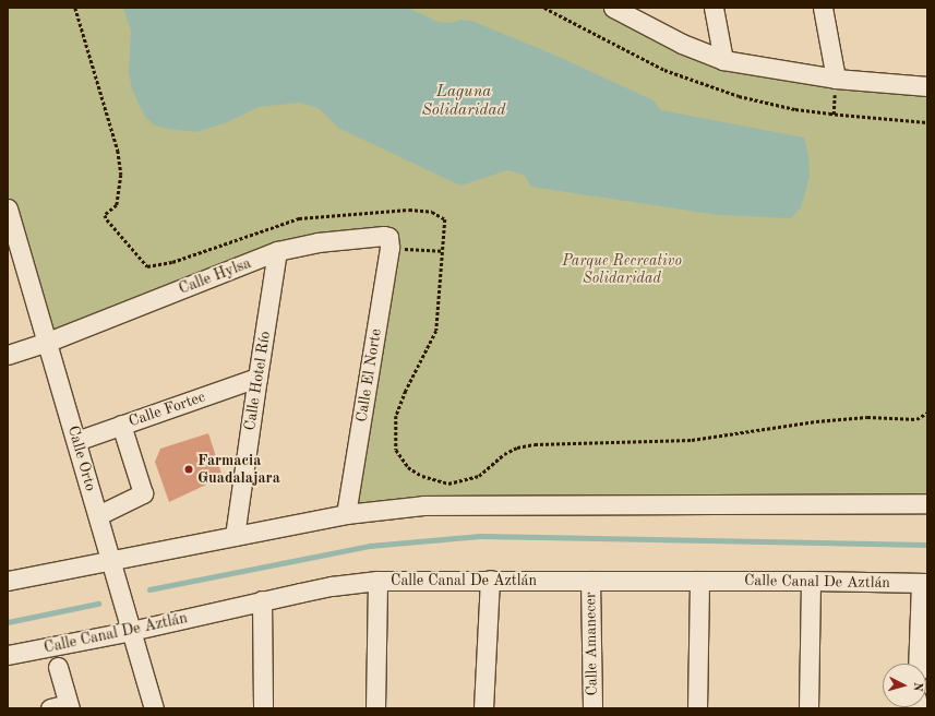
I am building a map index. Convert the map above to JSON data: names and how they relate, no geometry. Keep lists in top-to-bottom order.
{
  "streets": {
    "street": [
      "Calle Hylsa",
      "Calle El Norte",
      "Calle Hotel Río",
      "Calle Fortec",
      "Calle Orto",
      "Calle Canal De Aztlán",
      "Calle Amanecer"
    ]
  },
  "crossings": [
    ["Calle Hylsa", "Calle El Norte"],
    ["Calle Hylsa", "Calle Hotel Río"],
    ["Calle Hylsa", "Calle Orto"],
    ["Calle Hotel Río", "Calle Fortec"],
    ["Calle Fortec", "Calle Orto"],
    ["Calle Orto", "Calle Canal De Aztlán"],
    ["Calle Canal De Aztlán", "Calle Amanecer"]
  ],
  "water": ["Laguna Solidaridad"],
  "parks": ["Parque Recreativo Solidaridad"],
  "places": ["Farmacia Guadalajara"],
  "north": "right"
}
